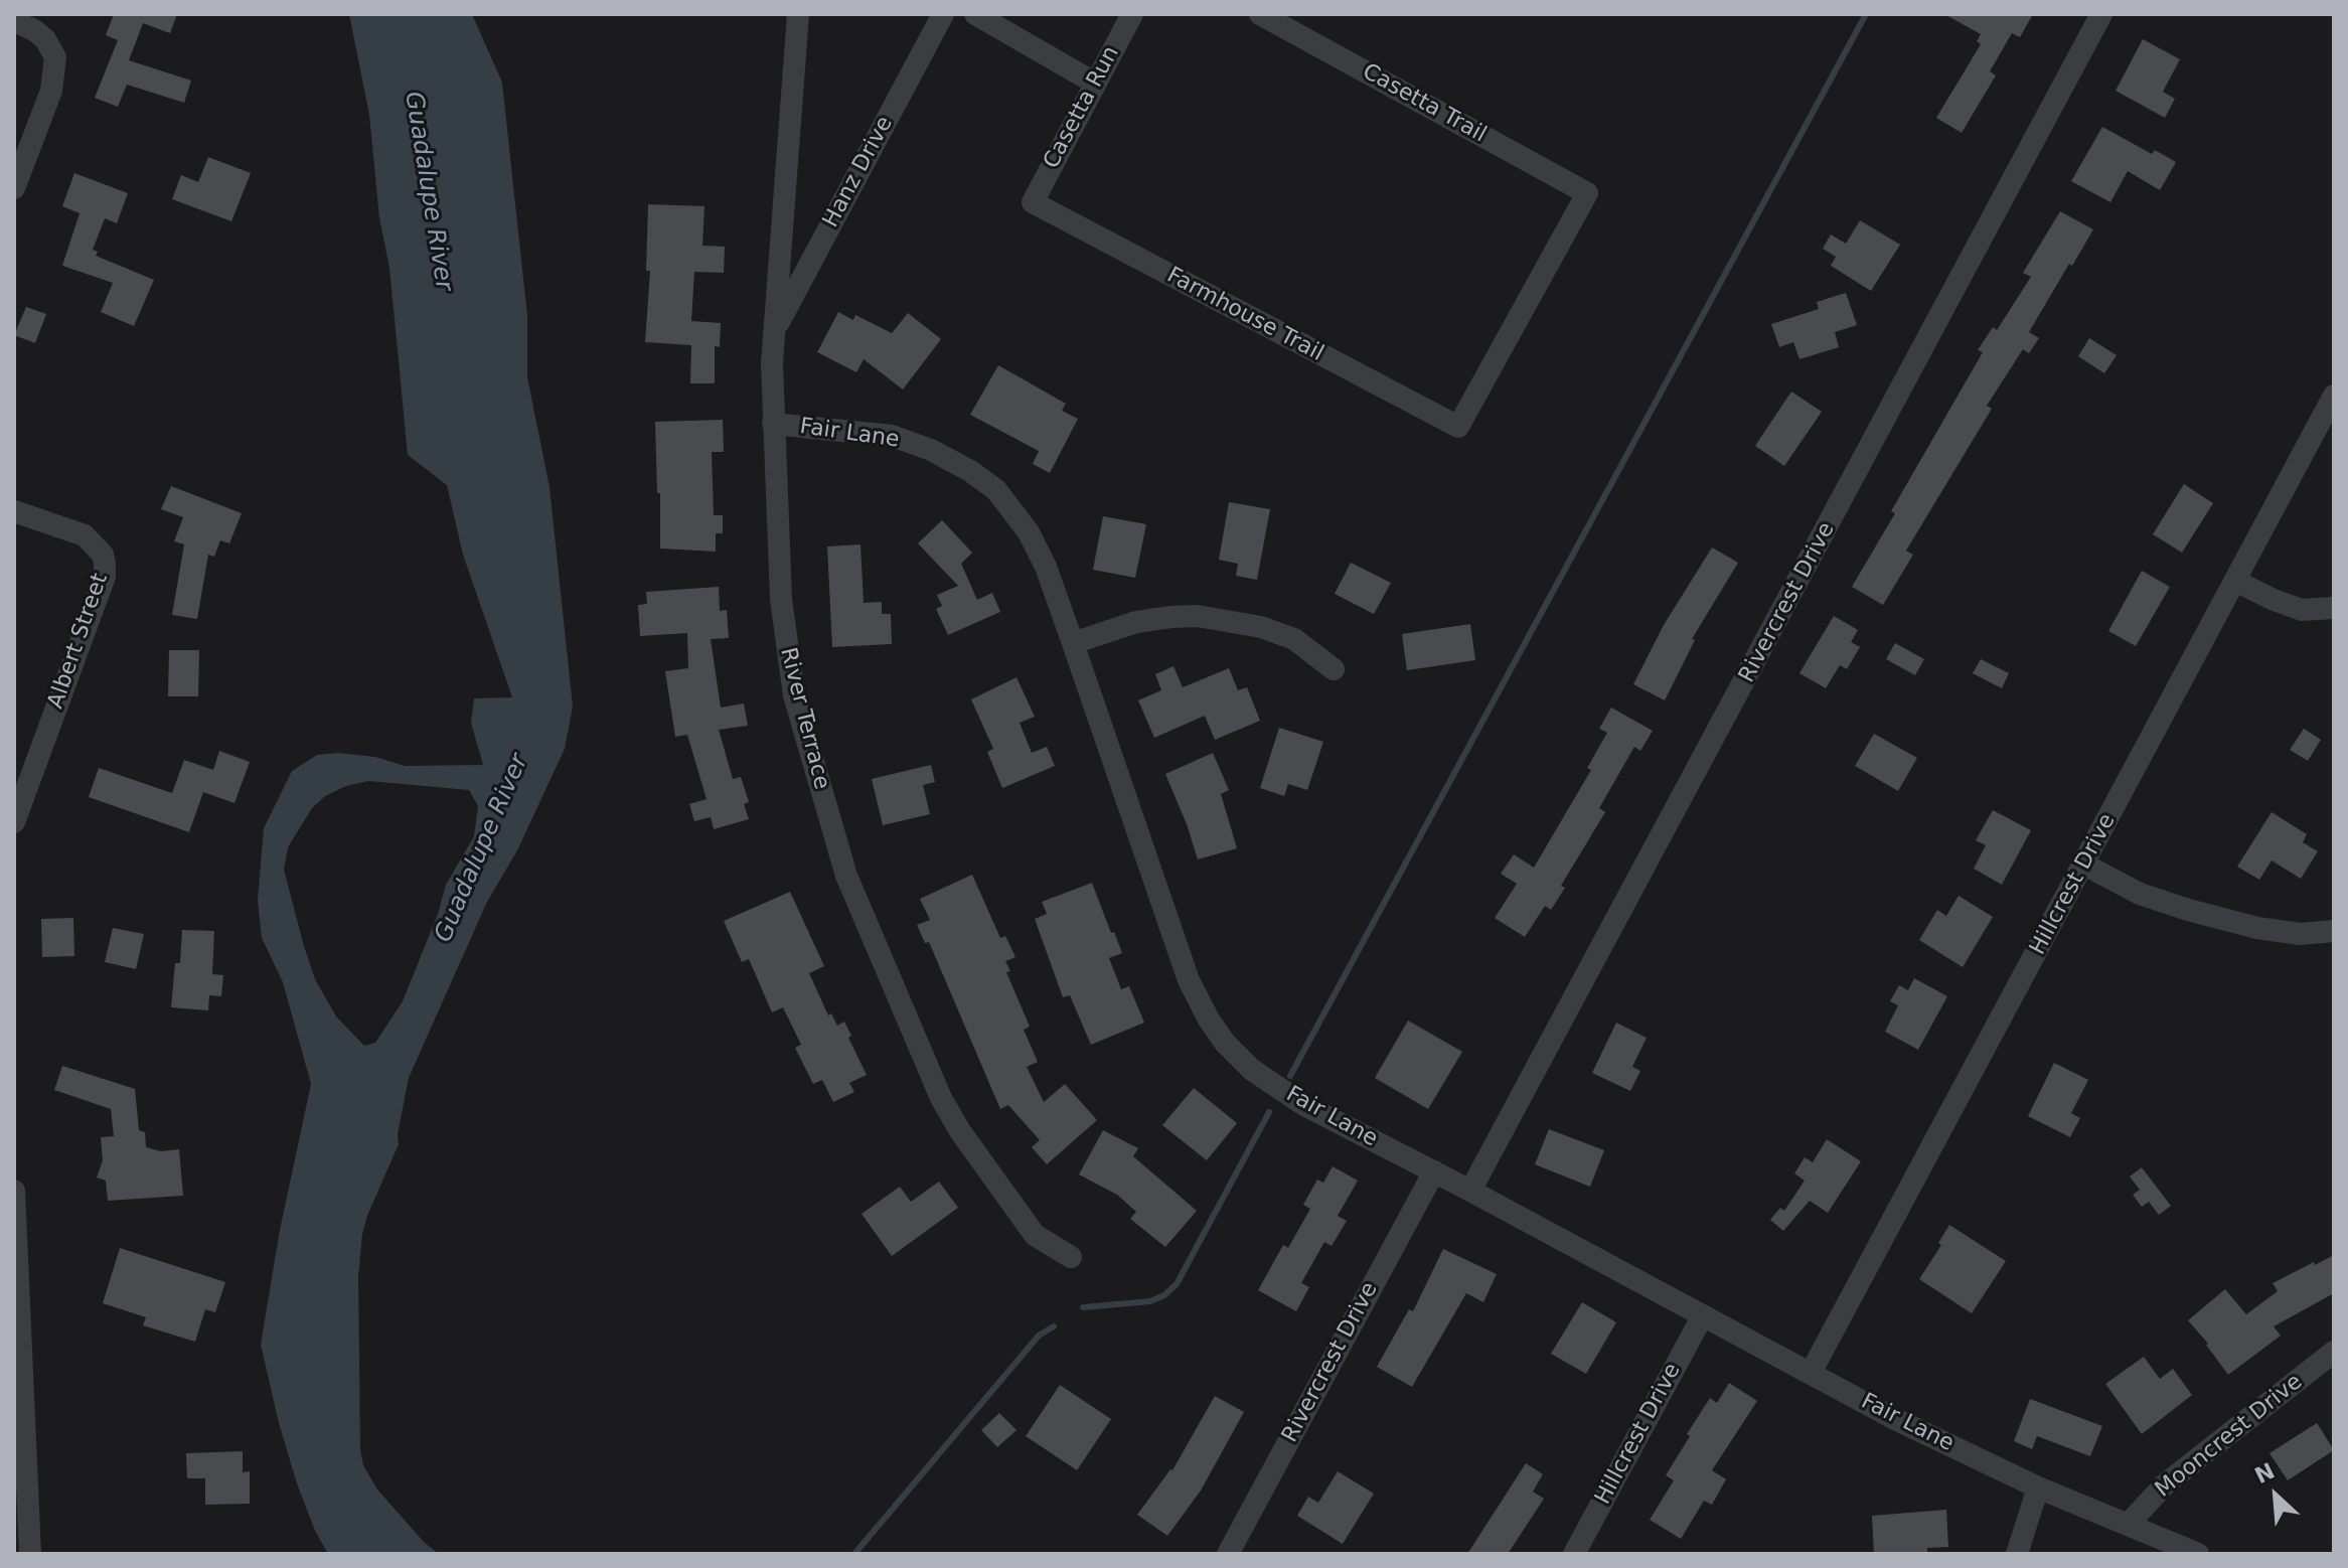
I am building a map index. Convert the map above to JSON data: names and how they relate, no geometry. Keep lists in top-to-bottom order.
{
  "streets": {
    "street": [
      "Casetta Trail",
      "Casetta Run",
      "Hanz Drive",
      "Farmhouse Trail",
      "Fair Lane",
      "Rivercrest Drive",
      "Albert Street",
      "River Terrace",
      "Hillcrest Drive",
      "Mooncrest Drive"
    ]
  },
  "crossings": [
    ["Casetta Trail", "Farmhouse Trail"],
    ["Casetta Run", "Farmhouse Trail"],
    ["Hanz Drive", "River Terrace"],
    ["Fair Lane", "Rivercrest Drive"],
    ["Fair Lane", "River Terrace"],
    ["Fair Lane", "Hillcrest Drive"],
    ["Fair Lane", "Mooncrest Drive"]
  ],
  "water": ["Guadalupe River"],
  "north": "top left"
}
